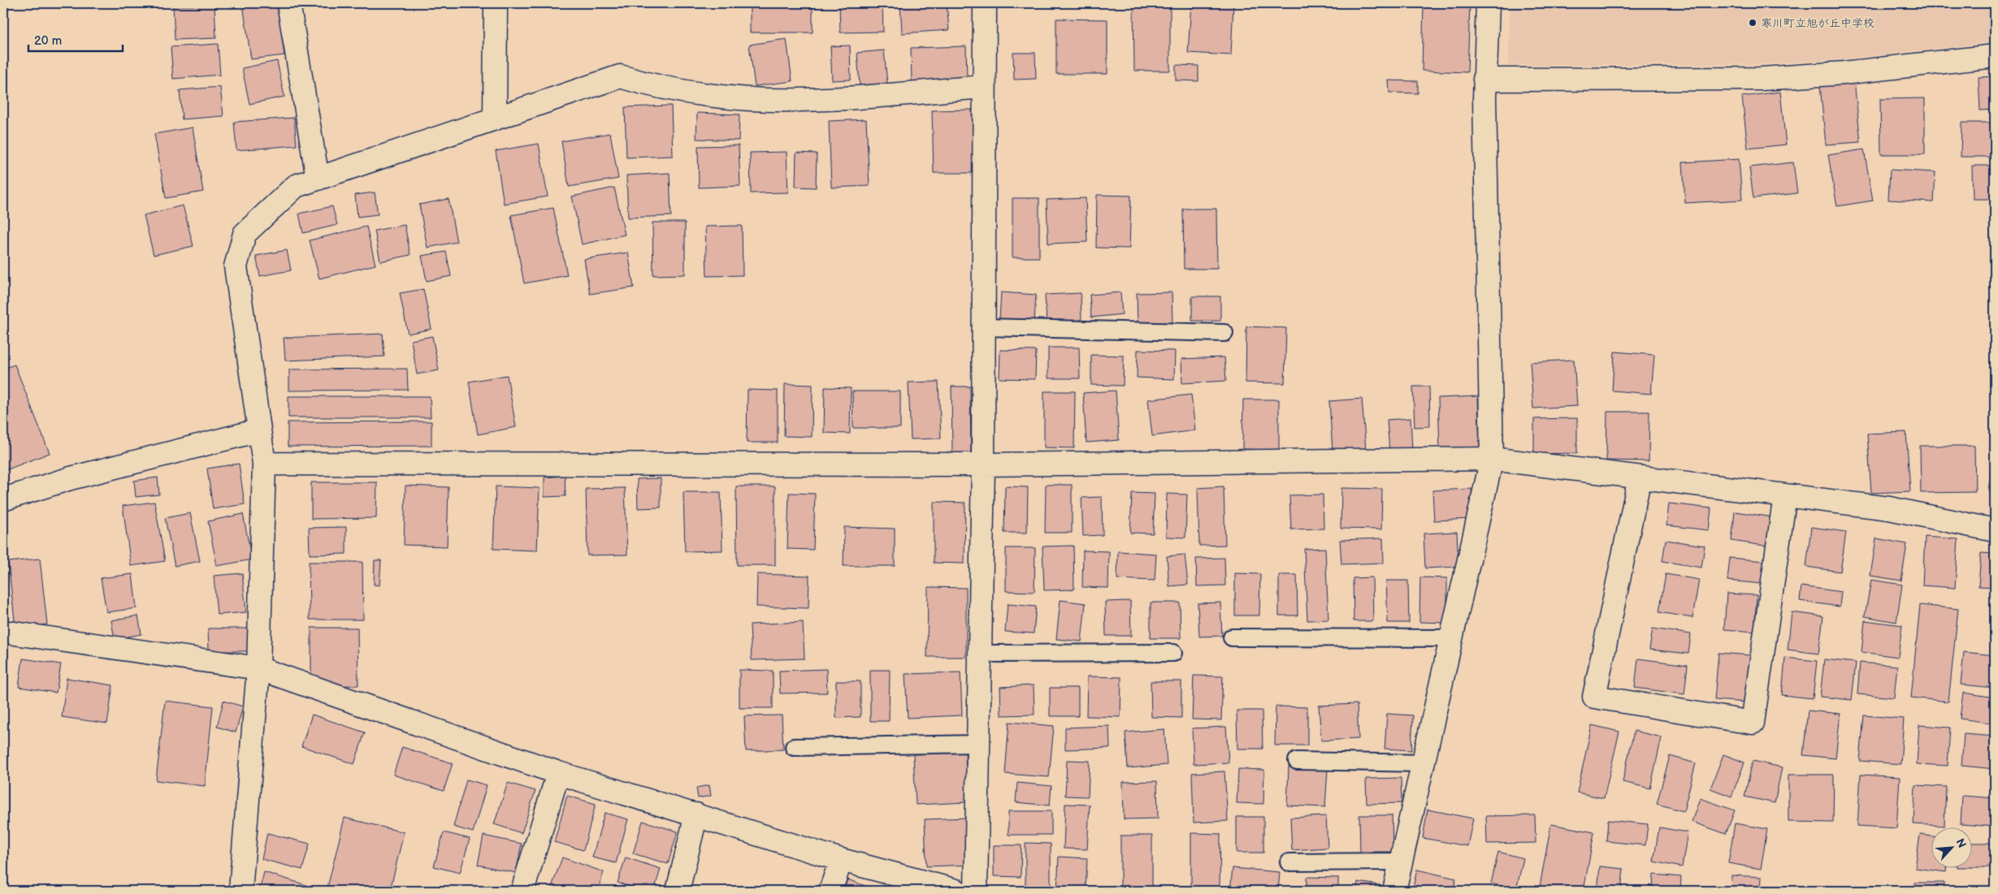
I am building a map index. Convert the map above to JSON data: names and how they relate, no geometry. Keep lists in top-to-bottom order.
{
  "places": ["寒川町立旭が丘中学校"],
  "scale_bar": "20 m",
  "north": "top right"
}
